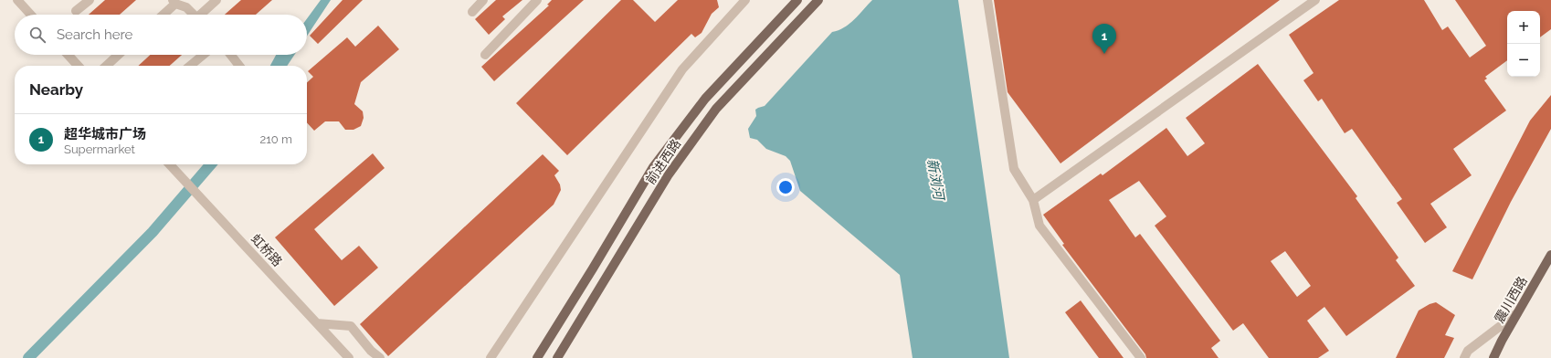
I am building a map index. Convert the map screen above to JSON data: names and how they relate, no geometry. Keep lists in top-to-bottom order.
{
  "streets": {
    "main road": ["前进西路", "震川西路"],
    "street": ["虹桥路"]
  },
  "water": ["新浏河"],
  "page": {
    "map_buttons": ["+", "−"],
    "search": "Search here",
    "pins": "1",
    "heading": "Nearby",
    "list": [
      {
        "mark": "1",
        "name": "超华城市广场",
        "note": "Supermarket",
        "value": "210 m"
      }
    ]
  }
}
